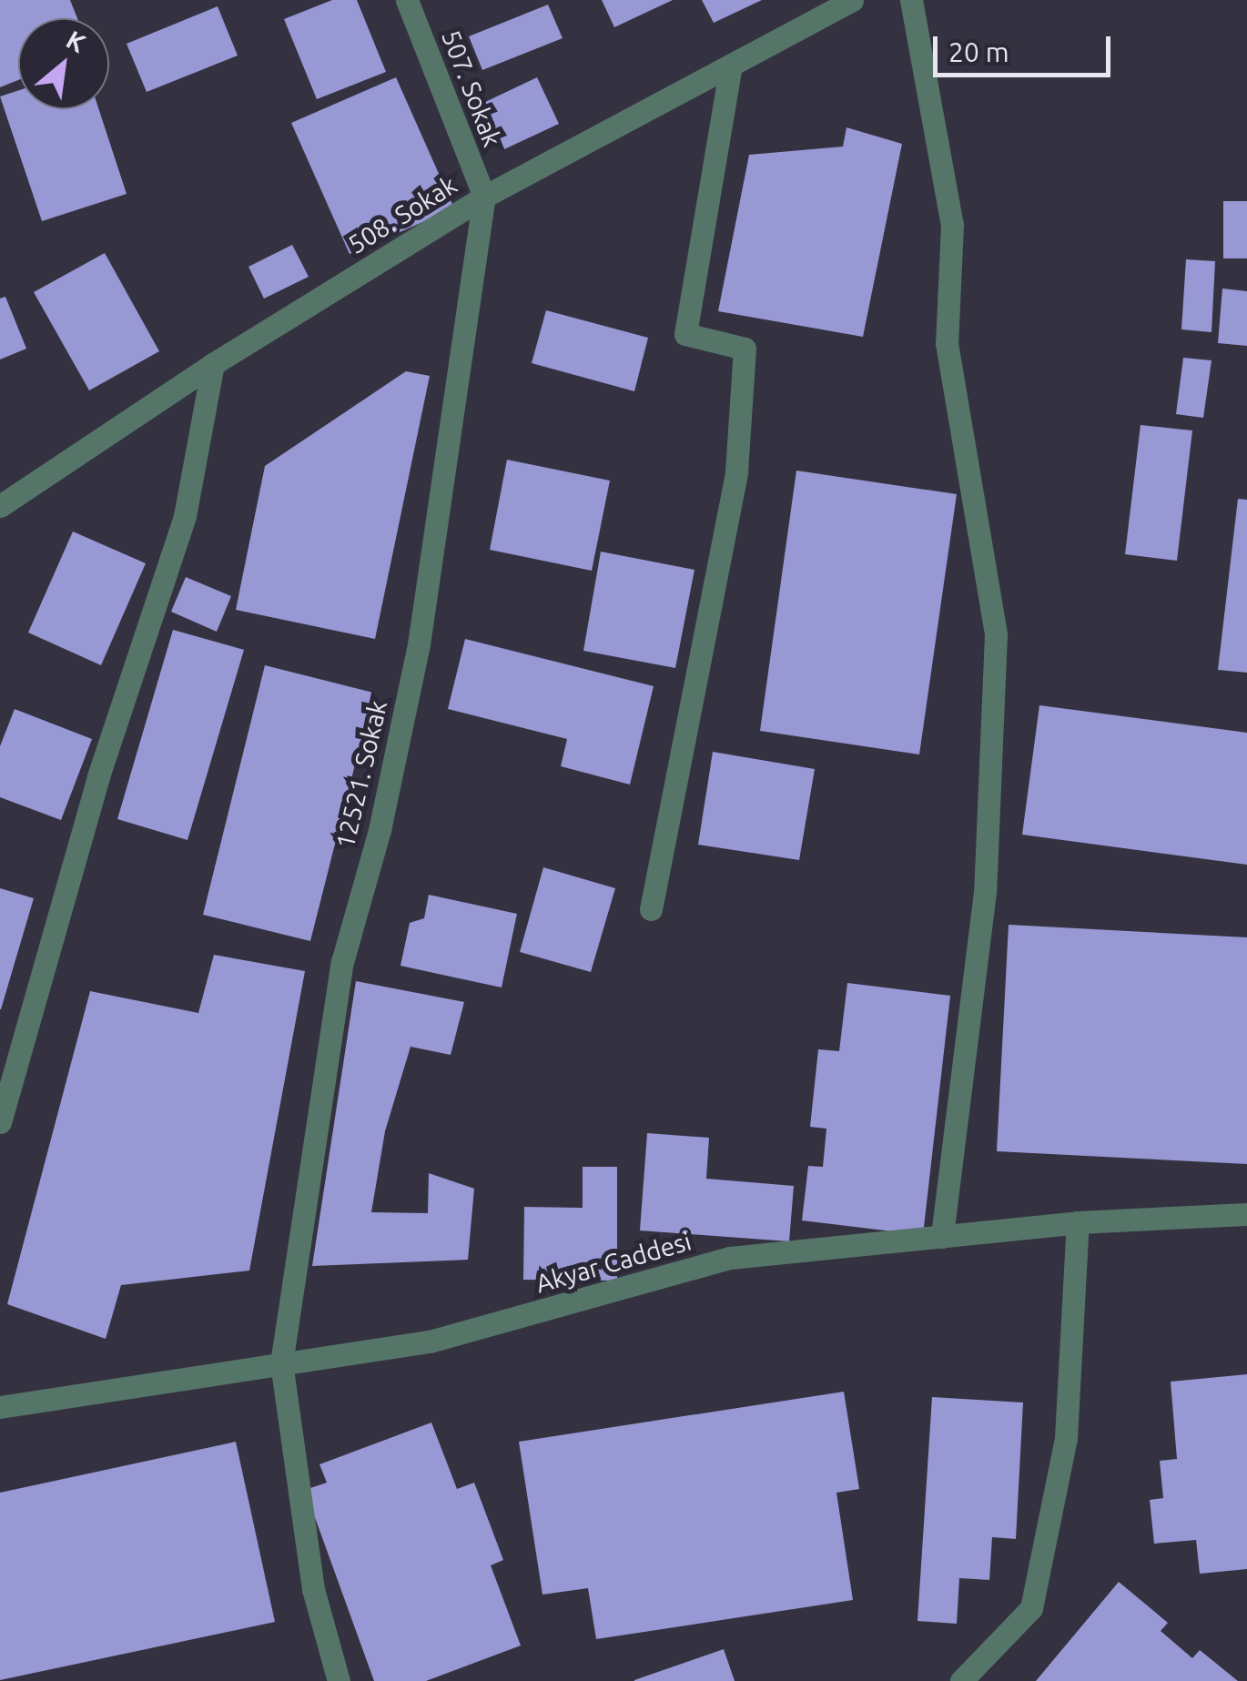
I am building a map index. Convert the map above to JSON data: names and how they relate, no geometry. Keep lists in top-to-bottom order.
{
  "streets": {
    "street": [
      "507. Sokak",
      "508. Sokak",
      "12521. Sokak",
      "Akyar Caddesi"
    ]
  },
  "crossings": [
    ["507. Sokak", "508. Sokak"],
    ["507. Sokak", "12521. Sokak"],
    ["508. Sokak", "12521. Sokak"],
    ["12521. Sokak", "Akyar Caddesi"]
  ],
  "scale_bar": "20 m",
  "north": "top right"
}
